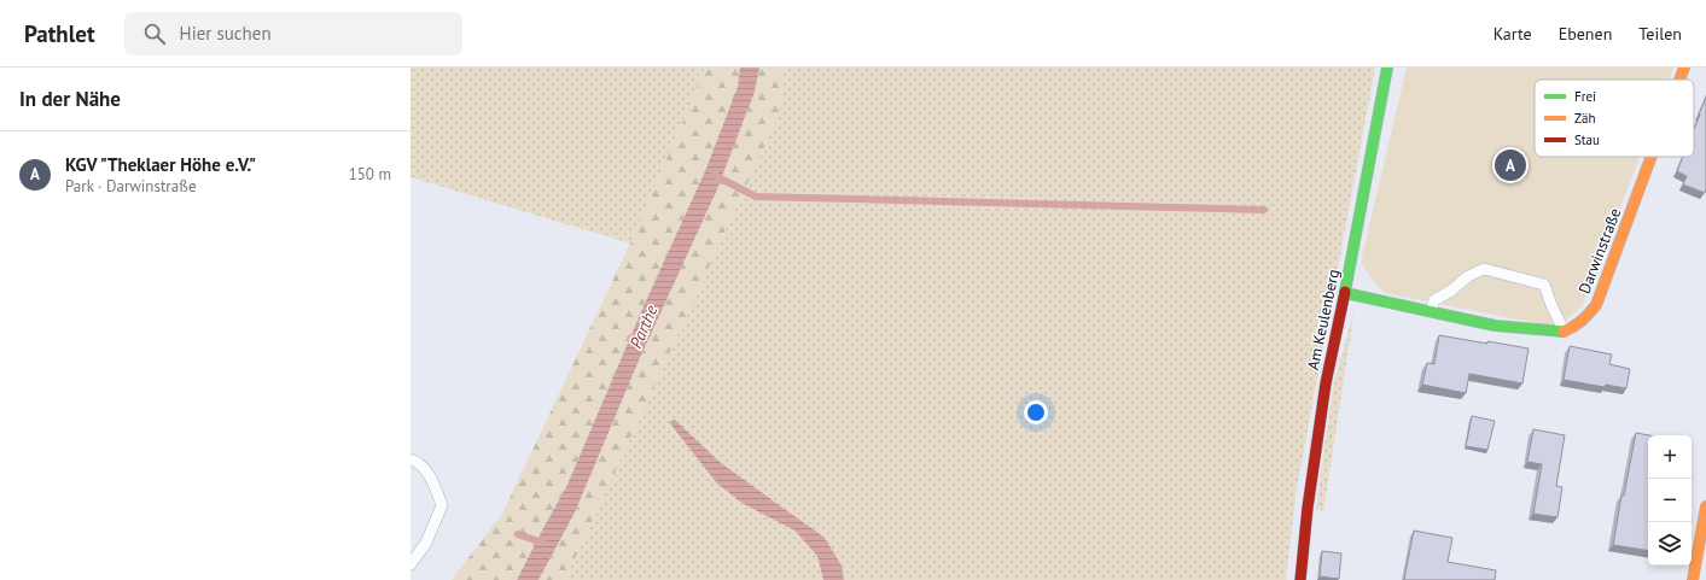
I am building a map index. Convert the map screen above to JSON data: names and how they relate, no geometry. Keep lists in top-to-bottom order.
{
  "streets": {
    "street": ["Darwinstraße", "Am Keulenberg"]
  },
  "water": ["Parthe"],
  "legend": ["Frei", "Zäh", "Stau"],
  "page": {
    "header": "Pathlet",
    "search": "Hier suchen",
    "nav": ["Karte", "Ebenen", "Teilen"],
    "heading": "In der Nähe",
    "list": [
      {
        "mark": "A",
        "name": "KGV \"Theklaer Höhe e.V.\"",
        "note": "Park · Darwinstraße",
        "value": "150 m"
      }
    ],
    "pins": "A",
    "map_buttons": ["+", "−"]
  }
}
